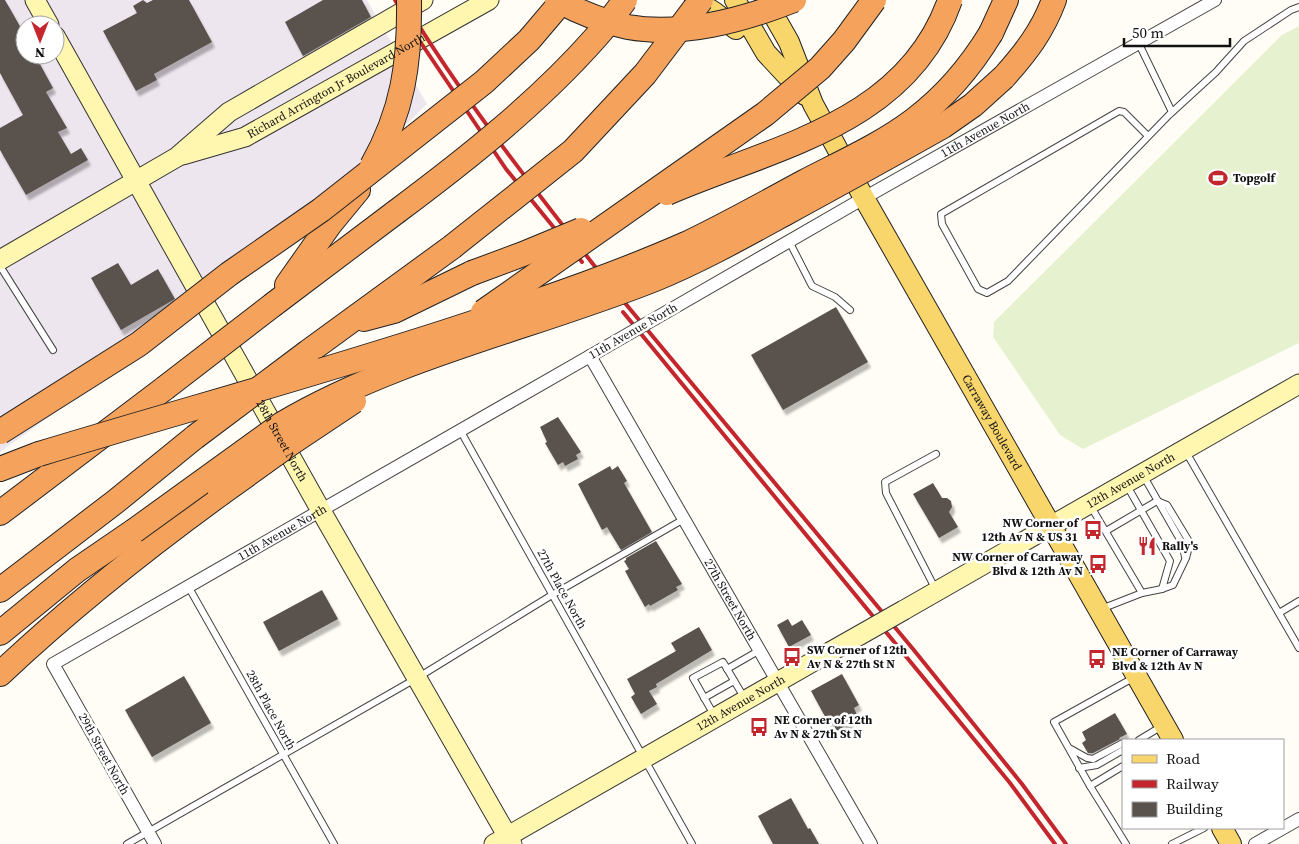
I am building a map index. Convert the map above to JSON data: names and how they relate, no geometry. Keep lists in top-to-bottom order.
{
  "streets": {
    "main road": ["Carraway Boulevard"],
    "street": [
      "Richard Arrington Jr Boulevard North",
      "11th Avenue North",
      "28th Street North",
      "12th Avenue North",
      "27th Street North",
      "29th Street North"
    ],
    "lane": ["27th Place North", "28th Place North"]
  },
  "crossings": [
    ["Richard Arrington Jr Boulevard North", "28th Street North"],
    ["11th Avenue North", "Carraway Boulevard"],
    ["11th Avenue North", "28th Street North"],
    ["11th Avenue North", "27th Place North"],
    ["11th Avenue North", "27th Street North"],
    ["11th Avenue North", "28th Place North"],
    ["11th Avenue North", "29th Street North"],
    ["Carraway Boulevard", "12th Avenue North"],
    ["28th Street North", "12th Avenue North"],
    ["12th Avenue North", "27th Place North"],
    ["12th Avenue North", "27th Street North"]
  ],
  "places": {
    "sports": ["Topgolf"],
    "bus stop": [
      "NW Corner of 12th Av N & US 31",
      "NW Corner of Carraway Blvd & 12th Av N",
      "SW Corner of 12th Av N & 27th St N",
      "NE Corner of Carraway Blvd & 12th Av N",
      "NE Corner of 12th Av N & 27th St N"
    ],
    "restaurant": ["Rally's"]
  },
  "legend": ["Road", "Railway", "Building"],
  "scale_bar": "50 m",
  "north": "bottom"
}
